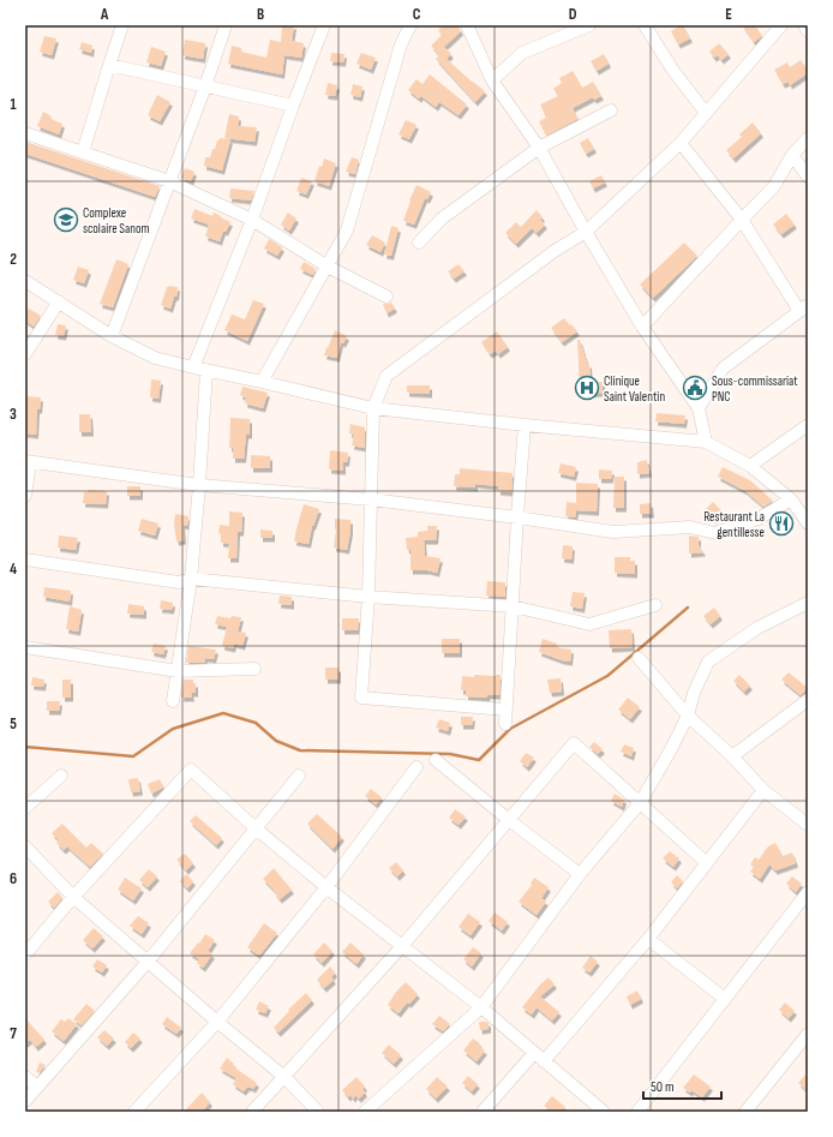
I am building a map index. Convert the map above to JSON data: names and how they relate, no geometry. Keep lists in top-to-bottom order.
{
  "places": {
    "school or university": ["Complexe scolaire Sanom"],
    "hospital": ["Clinique Saint Valentin"],
    "public building": ["Sous-commissariat PNC"],
    "restaurant": ["Restaurant La gentillesse"]
  },
  "scale_bar": "50 m",
  "grid": {
    "columns": [
      "A",
      "B",
      "C",
      "D",
      "E"
    ],
    "rows": [
      "1",
      "2",
      "3",
      "4",
      "5",
      "6",
      "7"
    ]
  }
}
